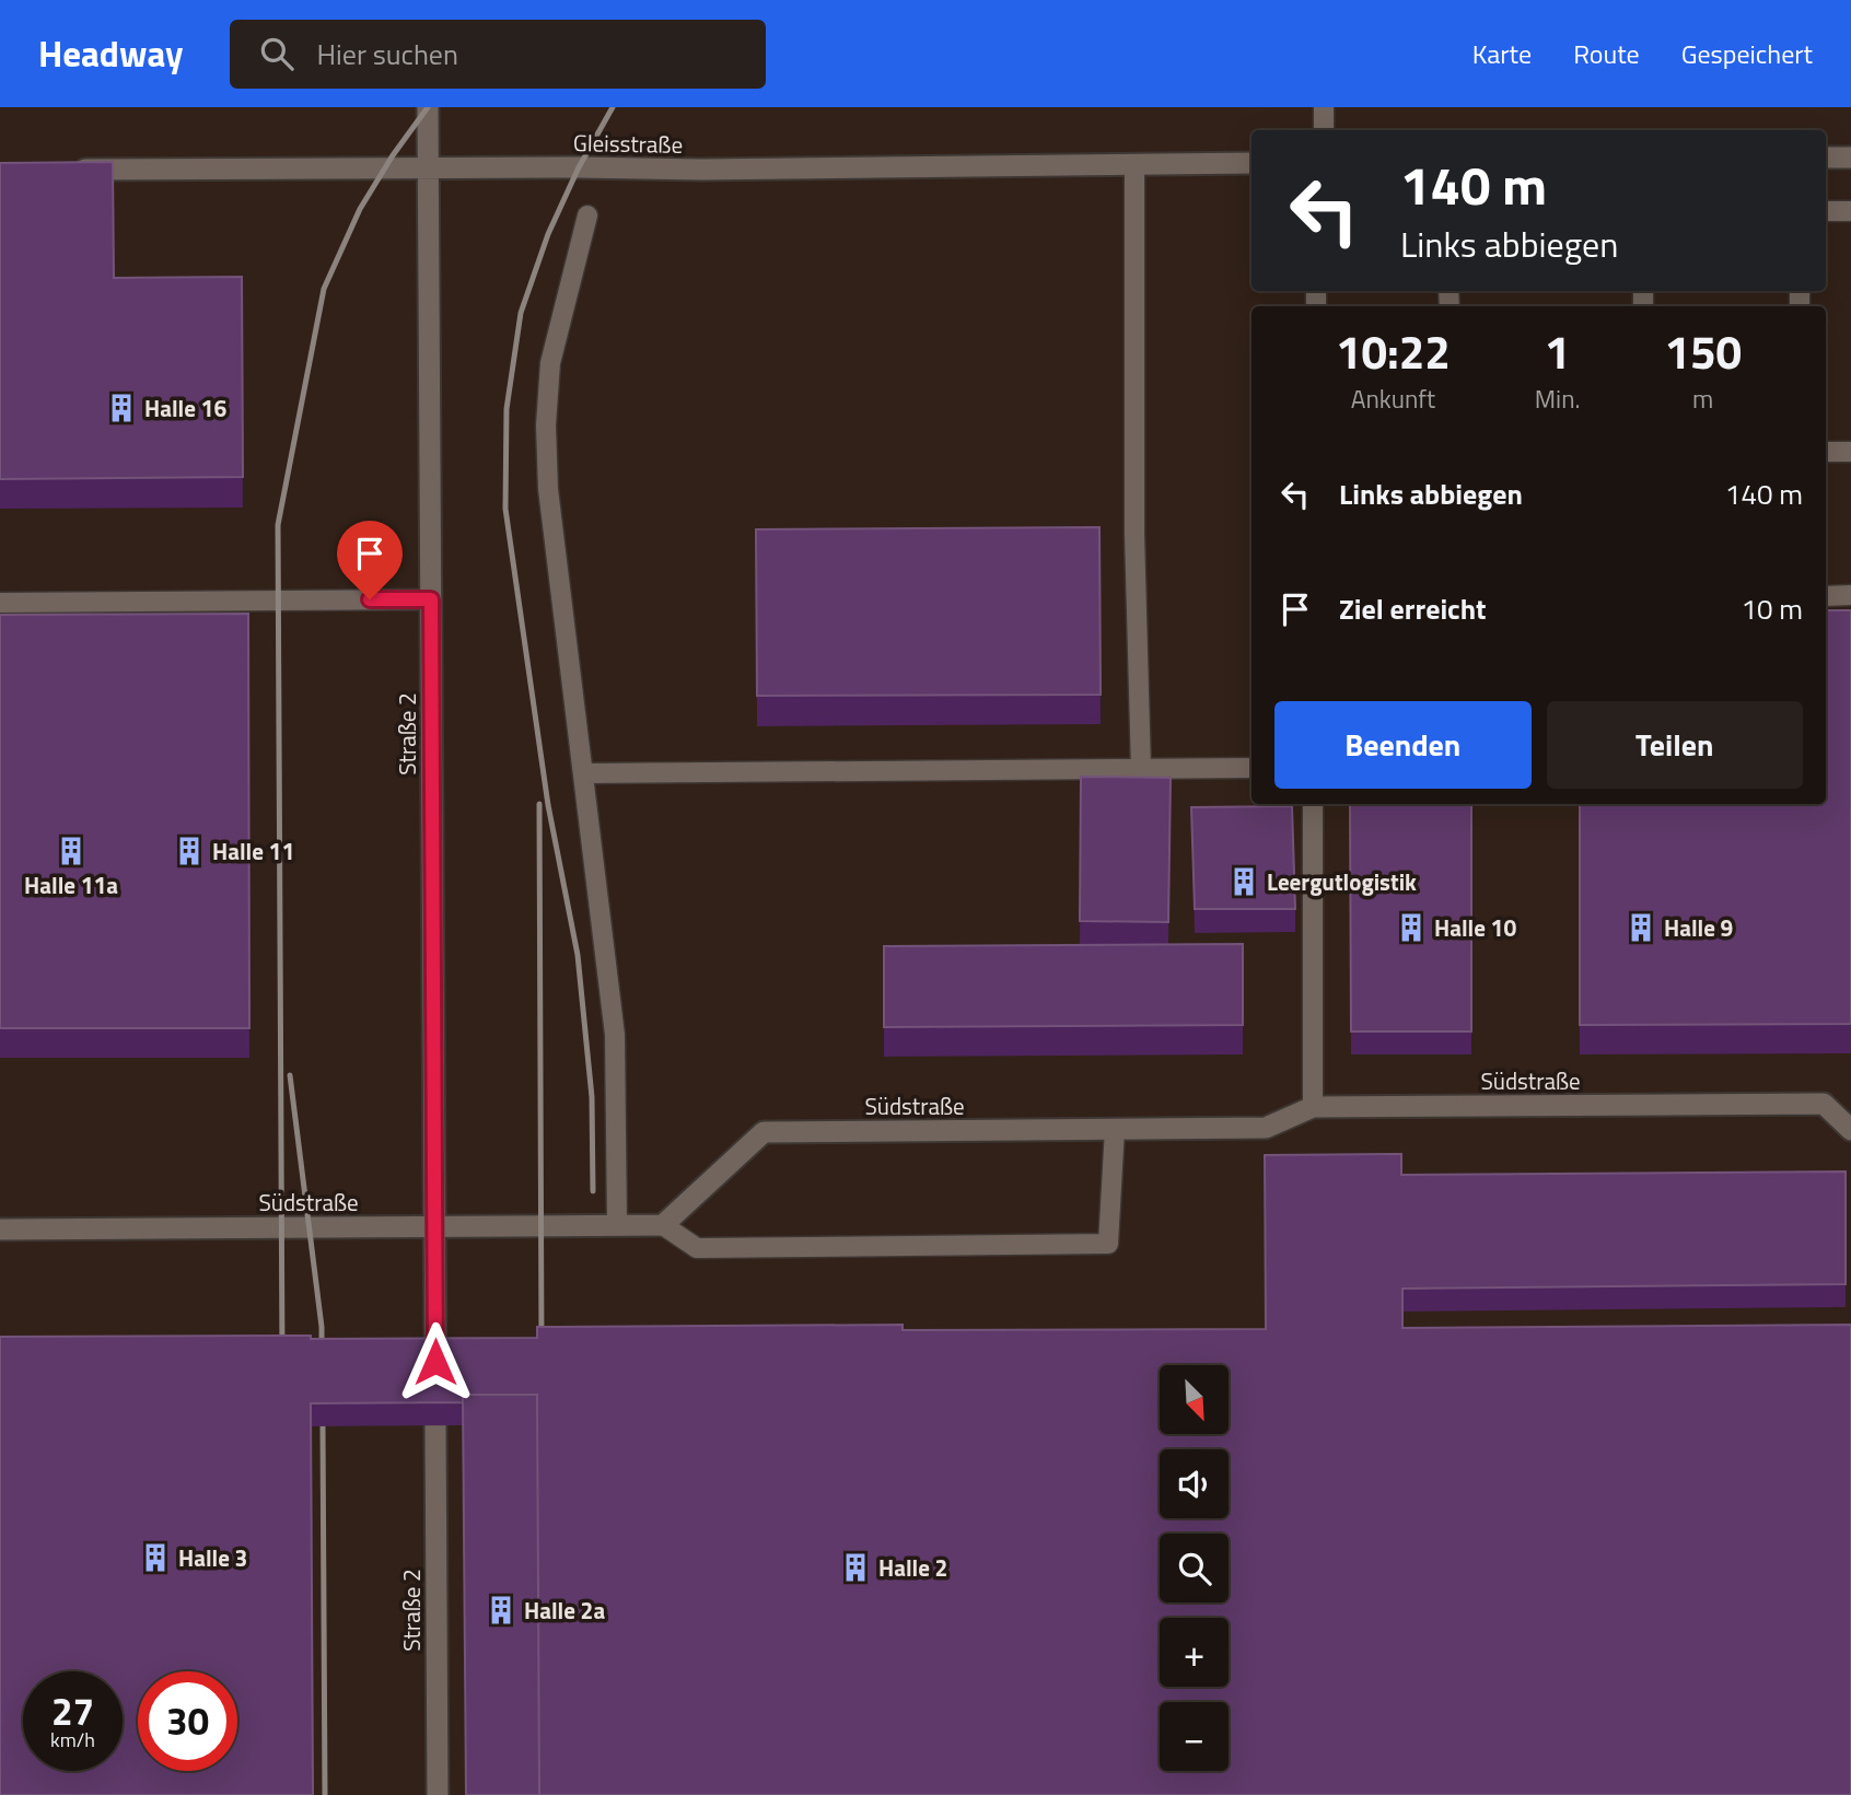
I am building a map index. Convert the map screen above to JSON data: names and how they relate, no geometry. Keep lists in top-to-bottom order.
{
  "streets": {
    "street": ["Gleisstraße", "Straße 2", "Südstraße"]
  },
  "crossings": [
    ["Gleisstraße", "Straße 2"],
    ["Straße 2", "Südstraße"]
  ],
  "places": {
    "building": [
      "Halle 16",
      "Halle 11a",
      "Halle 11",
      "Leergutlogistik",
      "Halle 10",
      "Halle 9",
      "Halle 3",
      "Halle 2",
      "Halle 2a"
    ]
  },
  "north": "bottom right",
  "page": {
    "header": "Headway",
    "search": "Hier suchen",
    "nav": ["Karte", "Route", "Gespeichert"],
    "turn": ["140 m", "Links abbiegen"],
    "eta": [
      "10:22",
      "Ankunft",
      "1",
      "Min.",
      "150",
      "m"
    ],
    "list": [
      {
        "name": "Links abbiegen",
        "value": "140 m"
      },
      {
        "name": "Ziel erreicht",
        "value": "10 m"
      }
    ],
    "buttons": ["Beenden", "Teilen"],
    "map_buttons": ["+", "−"],
    "speed": "27 km/h",
    "limit": "30"
  }
}
